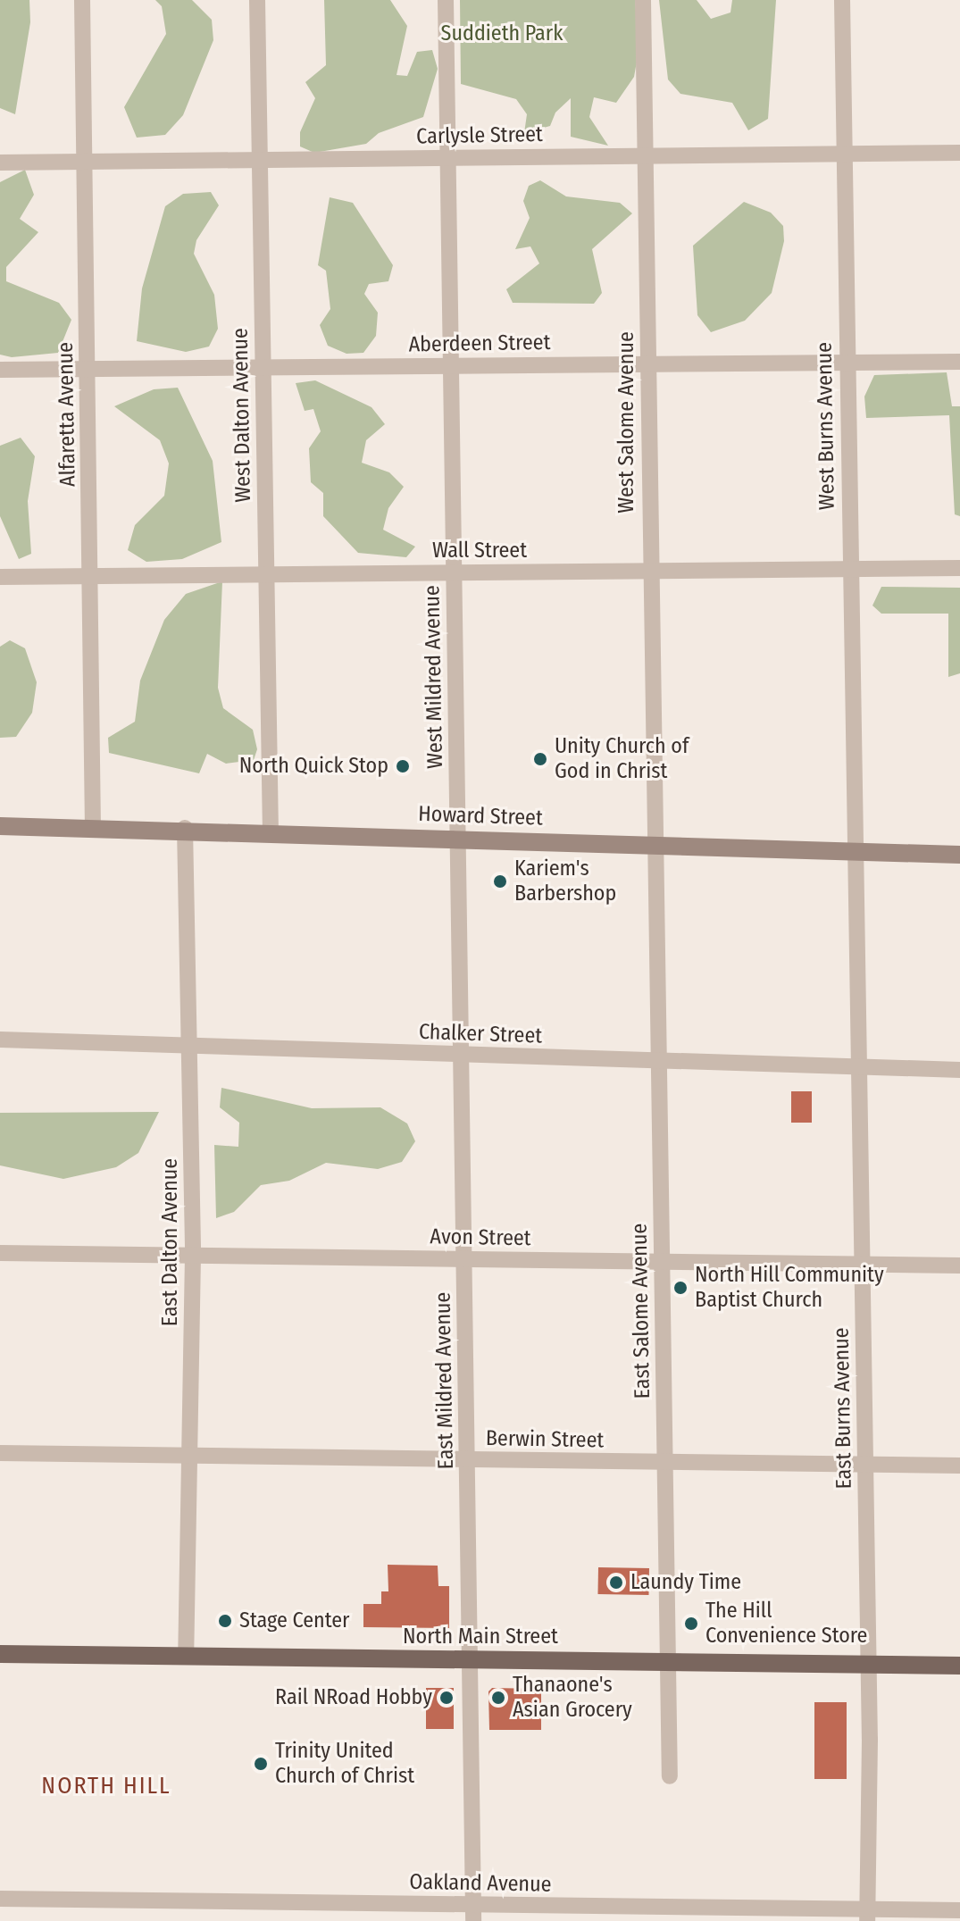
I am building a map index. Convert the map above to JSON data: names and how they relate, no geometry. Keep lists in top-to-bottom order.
{
  "streets": {
    "main road": ["Howard Street", "North Main Street"],
    "street": [
      "Carlysle Street",
      "Aberdeen Street",
      "Alfaretta Avenue",
      "West Dalton Avenue",
      "West Salome Avenue",
      "West Burns Avenue",
      "Wall Street",
      "West Mildred Avenue",
      "Chalker Street",
      "Avon Street",
      "East Dalton Avenue",
      "East Salome Avenue",
      "East Mildred Avenue",
      "East Burns Avenue",
      "Berwin Street",
      "Oakland Avenue"
    ]
  },
  "crossings": [
    ["Carlysle Street", "Alfaretta Avenue"],
    ["Carlysle Street", "West Dalton Avenue"],
    ["Carlysle Street", "West Salome Avenue"],
    ["Carlysle Street", "West Burns Avenue"],
    ["Carlysle Street", "West Mildred Avenue"],
    ["Aberdeen Street", "Alfaretta Avenue"],
    ["Aberdeen Street", "West Dalton Avenue"],
    ["Aberdeen Street", "West Salome Avenue"],
    ["Aberdeen Street", "West Burns Avenue"],
    ["Aberdeen Street", "West Mildred Avenue"],
    ["Alfaretta Avenue", "Wall Street"],
    ["Alfaretta Avenue", "Howard Street"],
    ["West Dalton Avenue", "Wall Street"],
    ["West Dalton Avenue", "Howard Street"],
    ["West Salome Avenue", "Wall Street"],
    ["West Salome Avenue", "Howard Street"],
    ["West Salome Avenue", "East Salome Avenue"],
    ["West Burns Avenue", "Wall Street"],
    ["West Burns Avenue", "Howard Street"],
    ["West Burns Avenue", "East Burns Avenue"],
    ["Wall Street", "West Mildred Avenue"],
    ["West Mildred Avenue", "Howard Street"],
    ["West Mildred Avenue", "East Mildred Avenue"],
    ["Howard Street", "East Dalton Avenue"],
    ["Howard Street", "East Salome Avenue"],
    ["Howard Street", "East Mildred Avenue"],
    ["Howard Street", "East Burns Avenue"],
    ["Chalker Street", "East Dalton Avenue"],
    ["Chalker Street", "East Salome Avenue"],
    ["Chalker Street", "East Mildred Avenue"],
    ["Chalker Street", "East Burns Avenue"],
    ["Avon Street", "East Dalton Avenue"],
    ["Avon Street", "East Salome Avenue"],
    ["Avon Street", "East Mildred Avenue"],
    ["Avon Street", "East Burns Avenue"],
    ["East Dalton Avenue", "Berwin Street"],
    ["East Dalton Avenue", "North Main Street"],
    ["East Salome Avenue", "Berwin Street"],
    ["East Salome Avenue", "North Main Street"],
    ["East Mildred Avenue", "Berwin Street"],
    ["East Mildred Avenue", "North Main Street"],
    ["East Mildred Avenue", "Oakland Avenue"],
    ["East Burns Avenue", "Berwin Street"],
    ["East Burns Avenue", "North Main Street"],
    ["East Burns Avenue", "Oakland Avenue"]
  ],
  "districts": ["NORTH HILL"],
  "parks": ["Suddieth Park"],
  "places": [
    "Unity Church of God in Christ",
    "North Quick Stop",
    "Kariem's Barbershop",
    "North Hill Community Baptist Church",
    "Laundy Time",
    "Stage Center",
    "The Hill Convenience Store",
    "Rail NRoad Hobby",
    "Thanaone's Asian Grocery",
    "Trinity United Church of Christ"
  ]
}
